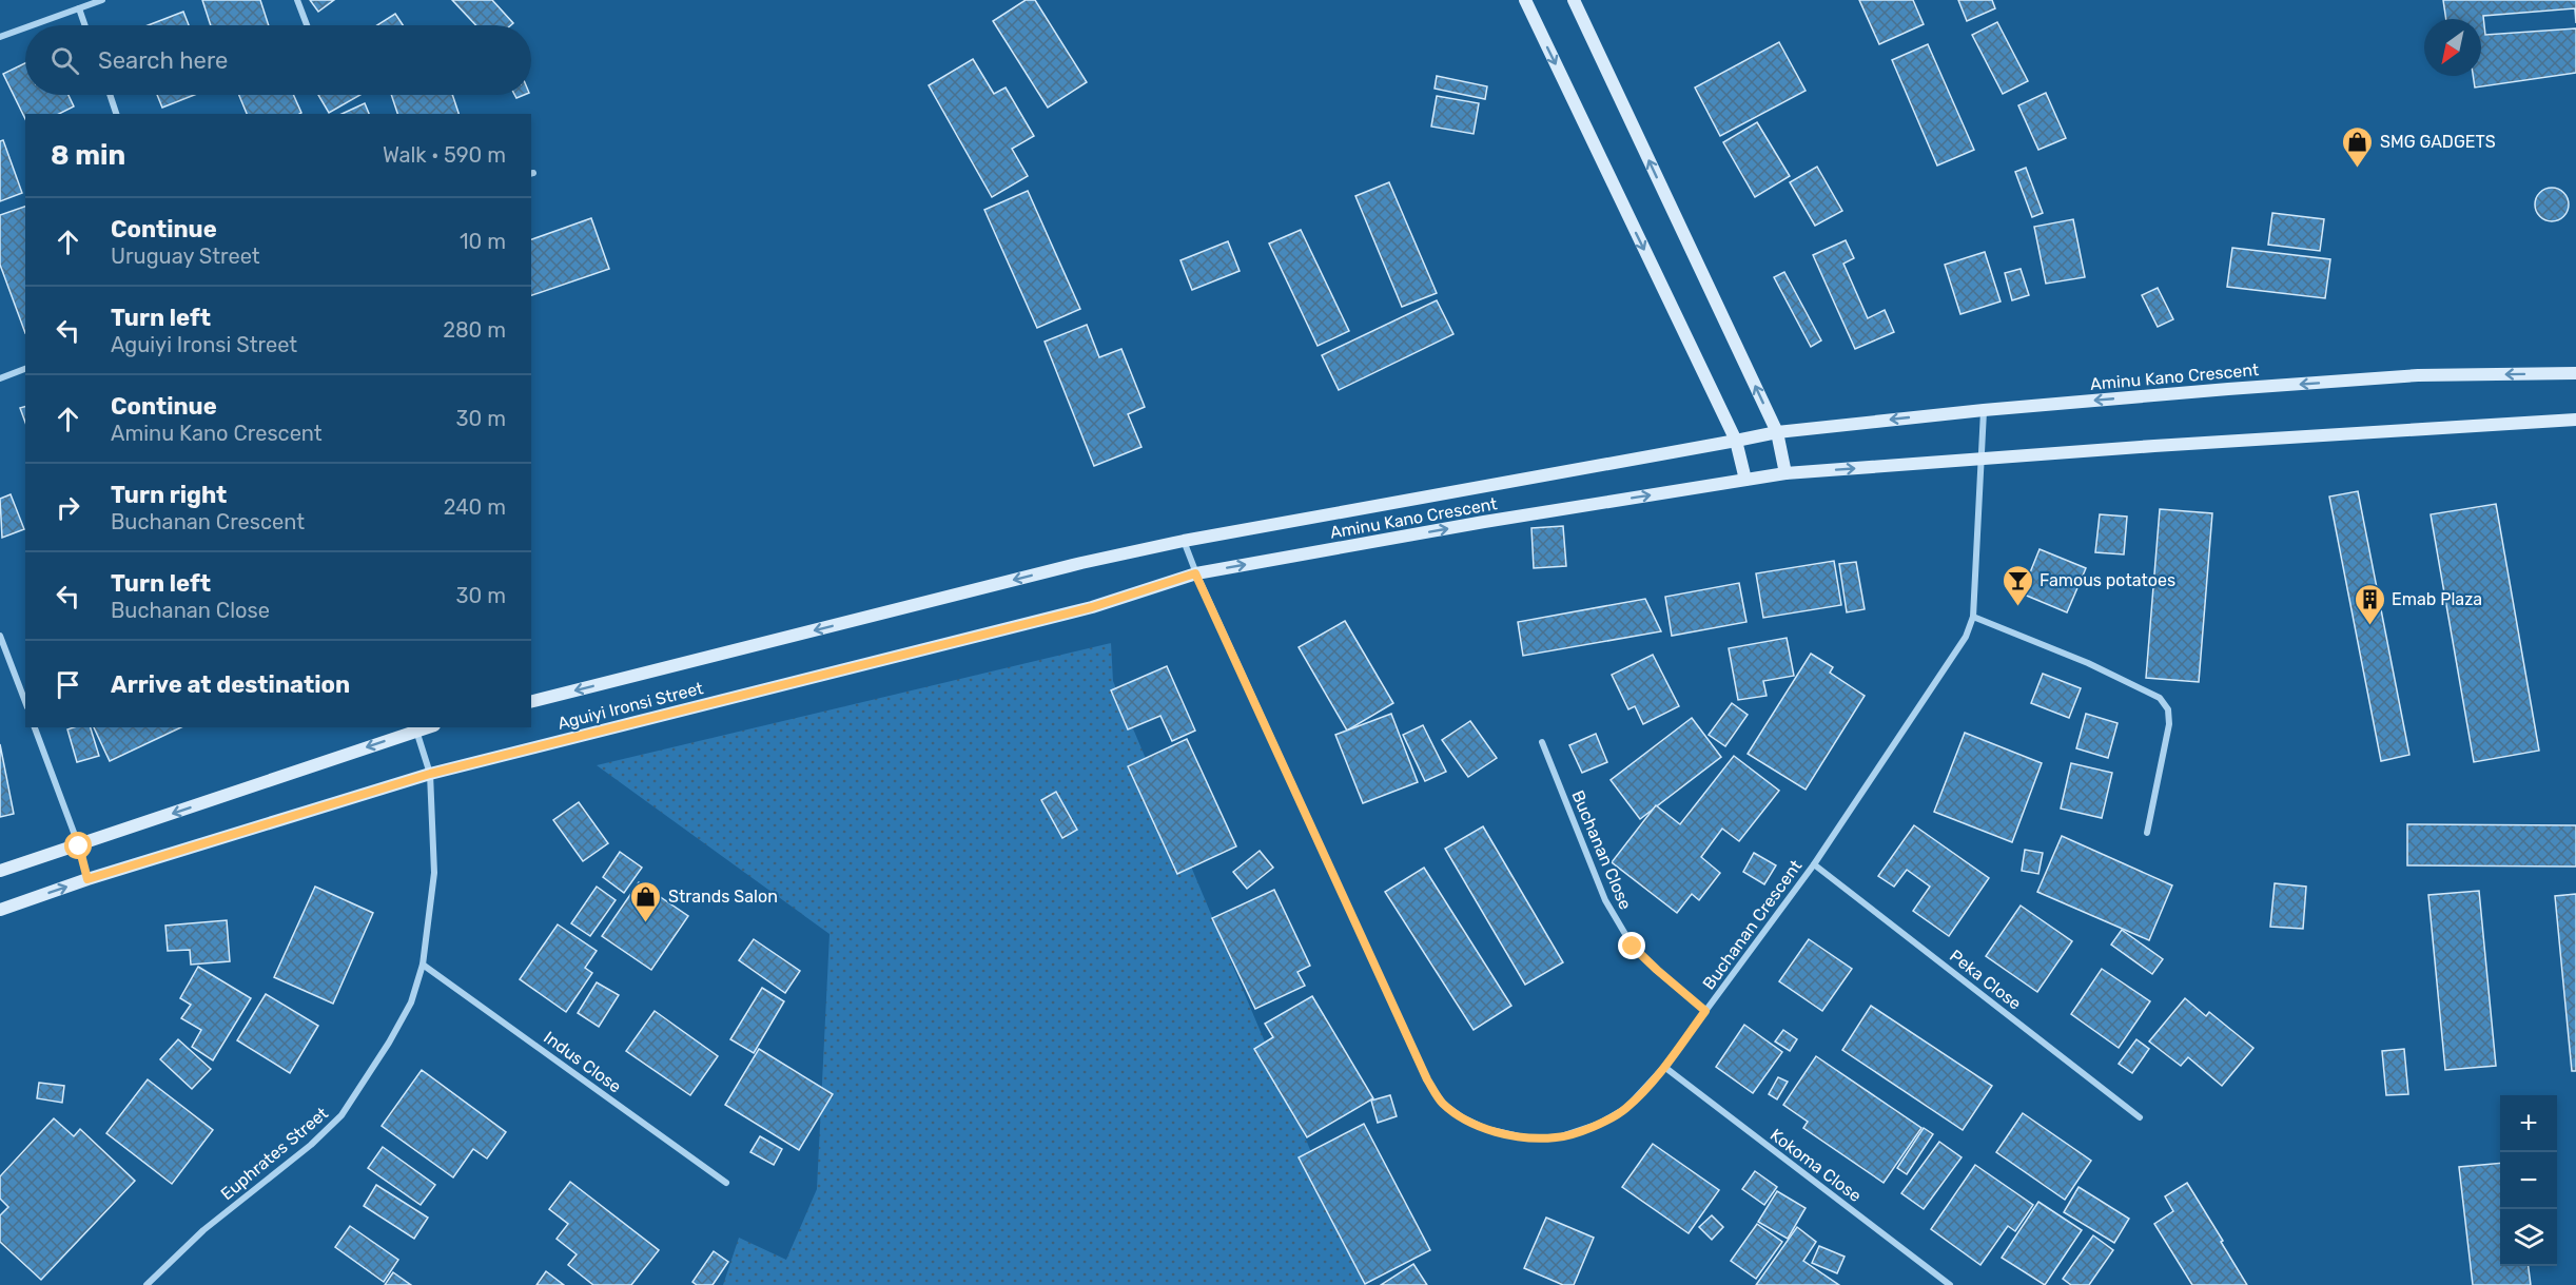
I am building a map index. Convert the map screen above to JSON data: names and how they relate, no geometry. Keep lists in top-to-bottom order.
{
  "streets": {
    "main road": ["Aminu Kano Crescent", "Aguiyi Ironsi Street"],
    "street": [
      "Buchanan Close",
      "Buchanan Crescent",
      "Peka Close",
      "Indus Close",
      "Euphrates Street",
      "Kokoma Close"
    ]
  },
  "crossings": [
    ["Aminu Kano Crescent", "Aguiyi Ironsi Street"],
    ["Aminu Kano Crescent", "Buchanan Crescent"],
    ["Aguiyi Ironsi Street", "Euphrates Street"],
    ["Buchanan Close", "Buchanan Crescent"],
    ["Buchanan Crescent", "Peka Close"],
    ["Buchanan Crescent", "Kokoma Close"],
    ["Indus Close", "Euphrates Street"]
  ],
  "places": {
    "shop": ["SMG GADGETS", "Strands Salon"],
    "bar": ["Famous potatoes"],
    "building": ["Emab Plaza"]
  },
  "north": "bottom left",
  "page": {
    "search": "Search here",
    "heading": ["8 min", "Walk · 590 m"],
    "list": [
      ["Continue", "Uruguay Street", "10 m"],
      ["Turn left", "Aguiyi Ironsi Street", "280 m"],
      ["Continue", "Aminu Kano Crescent", "30 m"],
      ["Turn right", "Buchanan Crescent", "240 m"],
      ["Turn left", "Buchanan Close", "30 m"],
      "Arrive at destination"
    ],
    "map_buttons": ["+", "−"]
  }
}
